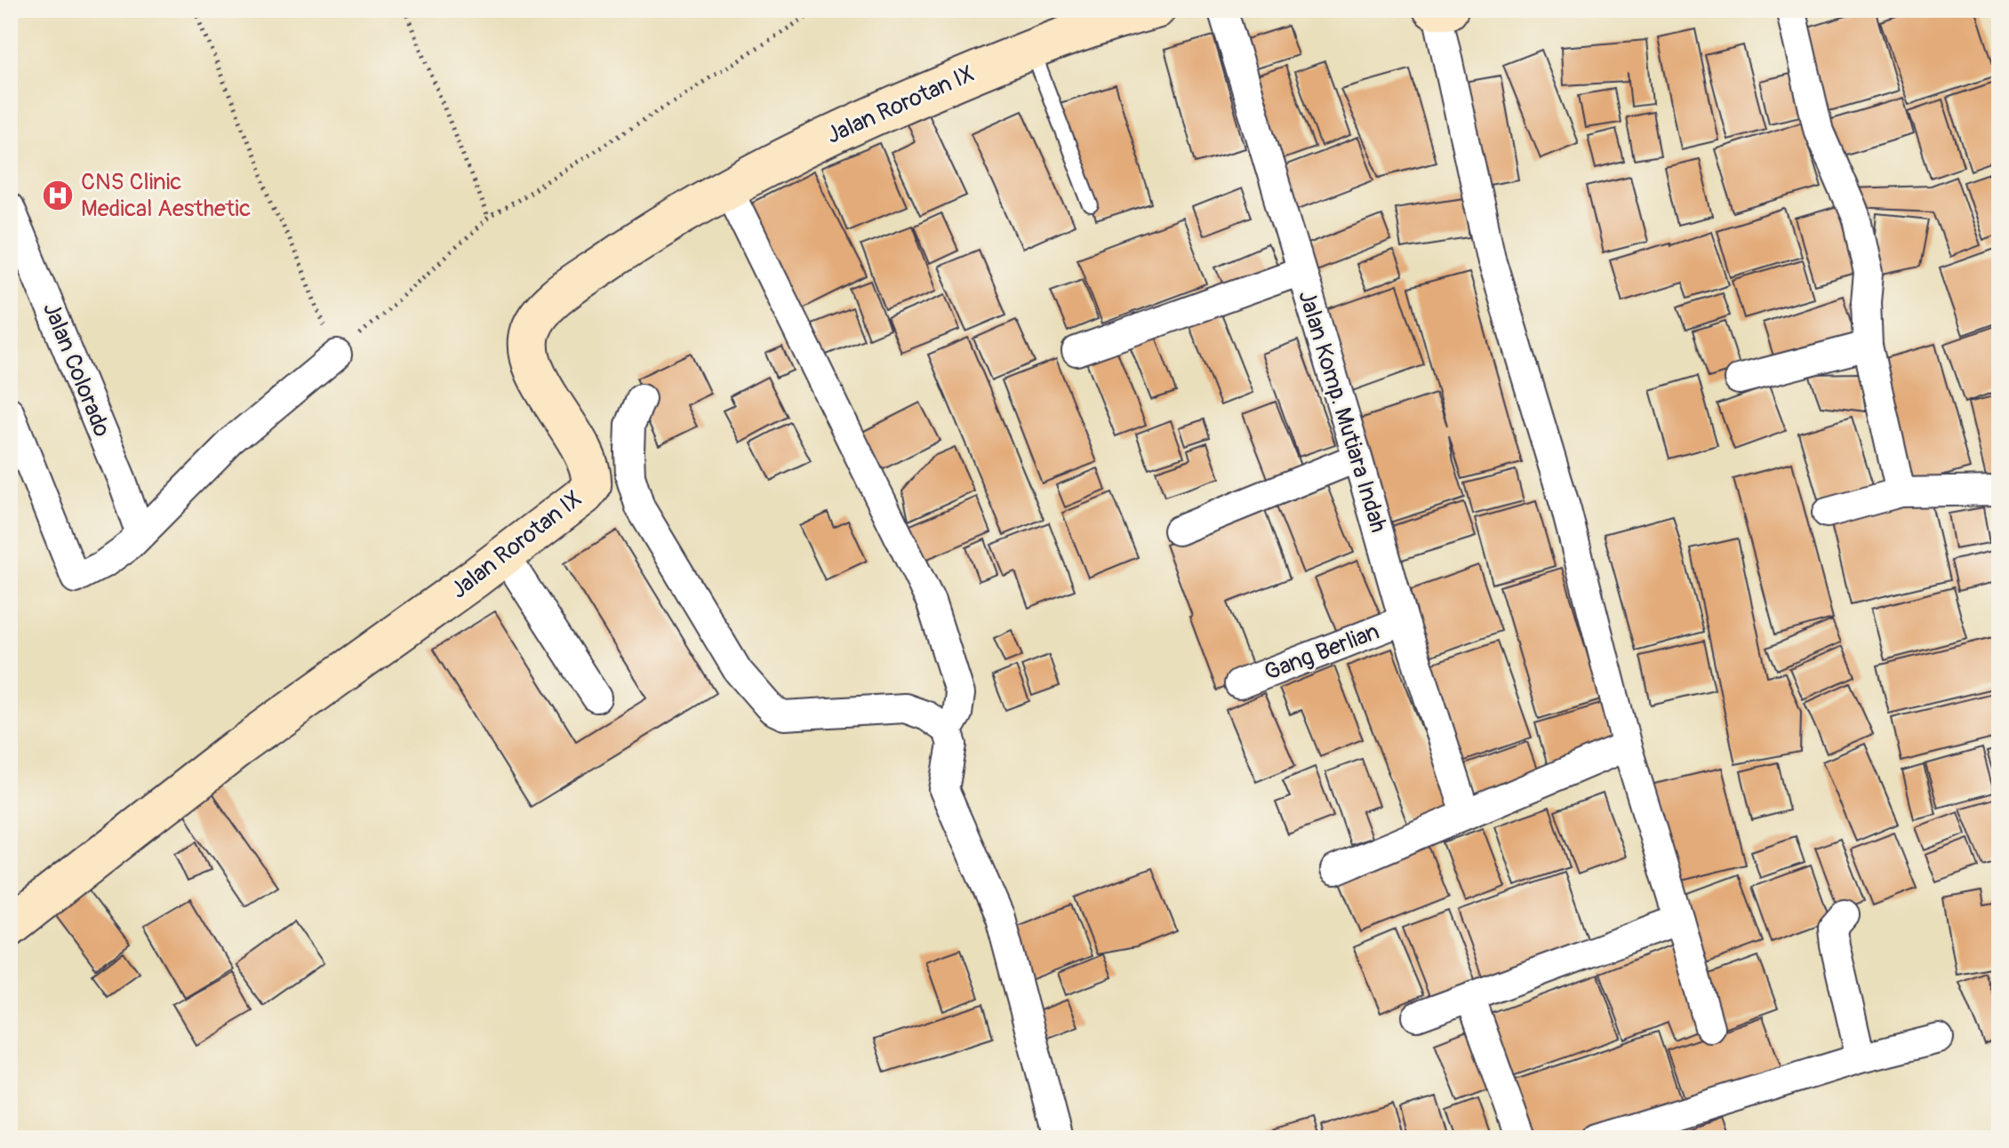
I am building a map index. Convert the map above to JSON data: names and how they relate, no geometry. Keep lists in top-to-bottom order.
{
  "streets": {
    "street": [
      "Jalan Rorotan IX",
      "Jalan Colorado",
      "Jalan Komp. Mutiara Indah",
      "Gang Berlian"
    ]
  },
  "crossings": [
    ["Jalan Komp. Mutiara Indah", "Gang Berlian"]
  ],
  "places": {
    "hospital": ["CNS Clinic Medical Aesthetic"]
  }
}
